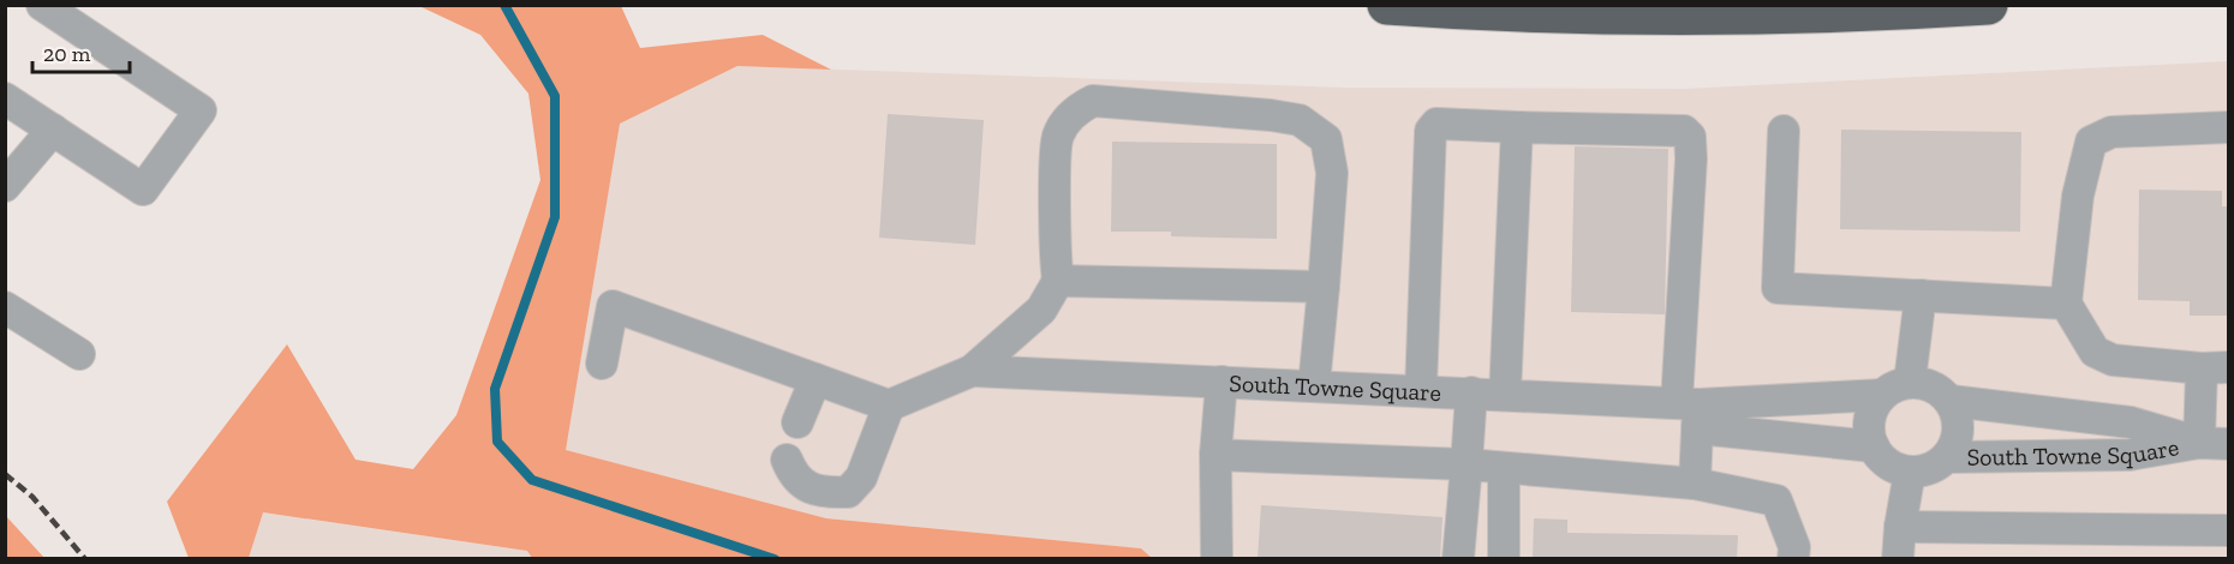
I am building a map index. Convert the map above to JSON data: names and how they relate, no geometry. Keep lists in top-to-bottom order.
{
  "streets": {
    "street": ["South Towne Square"]
  },
  "scale_bar": "20 m"
}
